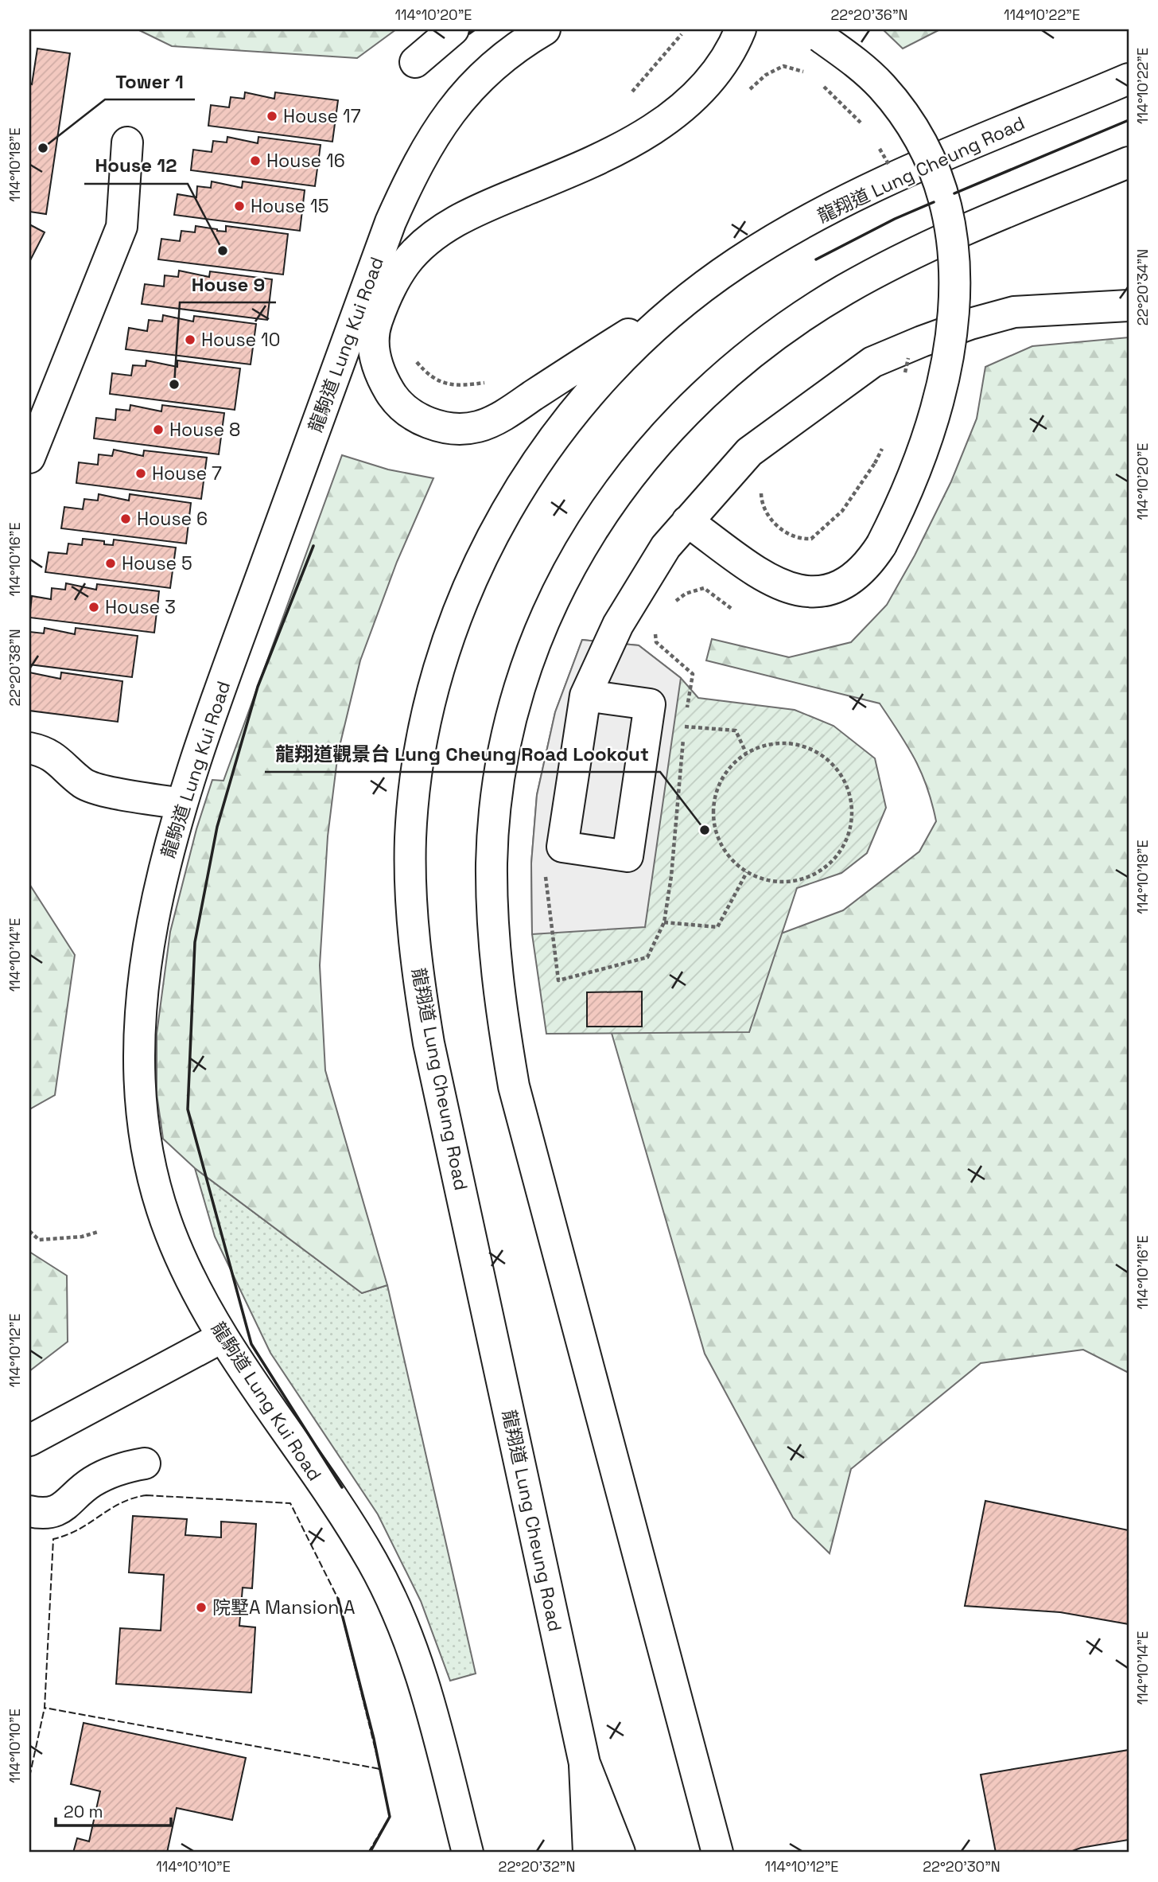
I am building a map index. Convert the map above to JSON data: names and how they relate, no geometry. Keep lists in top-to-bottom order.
{
  "streets": {
    "main road": ["龍翔道 Lung Cheung Road", "龍駒道 Lung Kui Road"]
  },
  "places": [
    "House 17",
    "Tower 1",
    "House 16",
    "House 15",
    "House 12",
    "House 10",
    "House 9",
    "House 8",
    "House 7",
    "House 6",
    "House 5",
    "House 3",
    "龍翔道觀景台 Lung Cheung Road Lookout",
    "院墅A Mansion A"
  ],
  "scale_bar": "20 m",
  "coordinates": [
    "114°10'20\"E",
    "22°20'36\"N",
    "114°10'22\"E",
    "114°10'18\"E",
    "22°20'34\"N",
    "114°10'16\"E",
    "22°20'38\"N",
    "114°10'14\"E",
    "114°10'12\"E",
    "114°10'10\"E",
    "22°20'32\"N",
    "22°20'30\"N"
  ]
}
